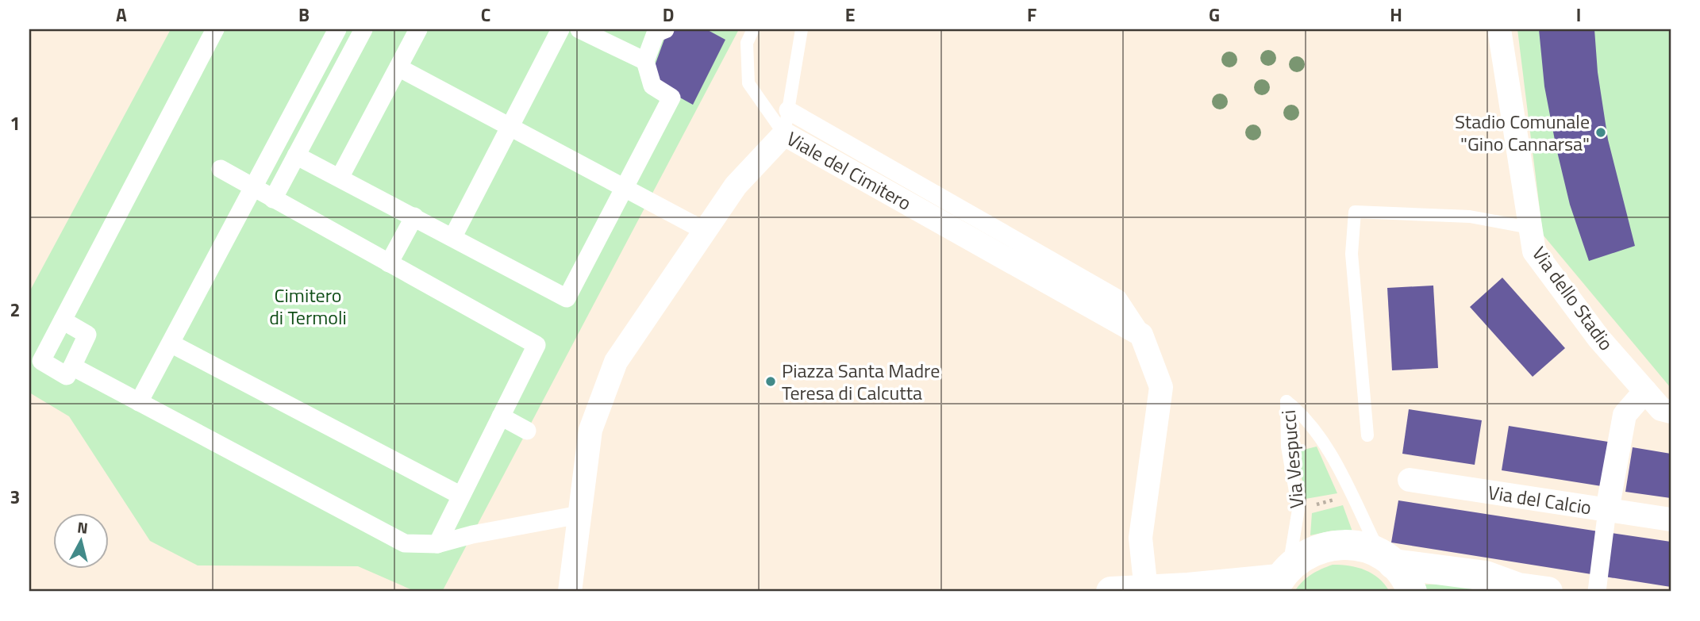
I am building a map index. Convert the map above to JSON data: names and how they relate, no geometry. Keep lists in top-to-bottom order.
{
  "streets": {
    "street": ["Viale del Cimitero", "Via dello Stadio", "Via del Calcio"],
    "lane": ["Via Vespucci"]
  },
  "parks": ["Cimitero di Termoli"],
  "places": ["Stadio Comunale \"Gino Cannarsa\"", "Piazza Santa Madre Teresa di Calcutta"],
  "north": "top",
  "grid": {
    "columns": [
      "A",
      "B",
      "C",
      "D",
      "E",
      "F",
      "G",
      "H",
      "I"
    ],
    "rows": ["1", "2", "3"]
  }
}
